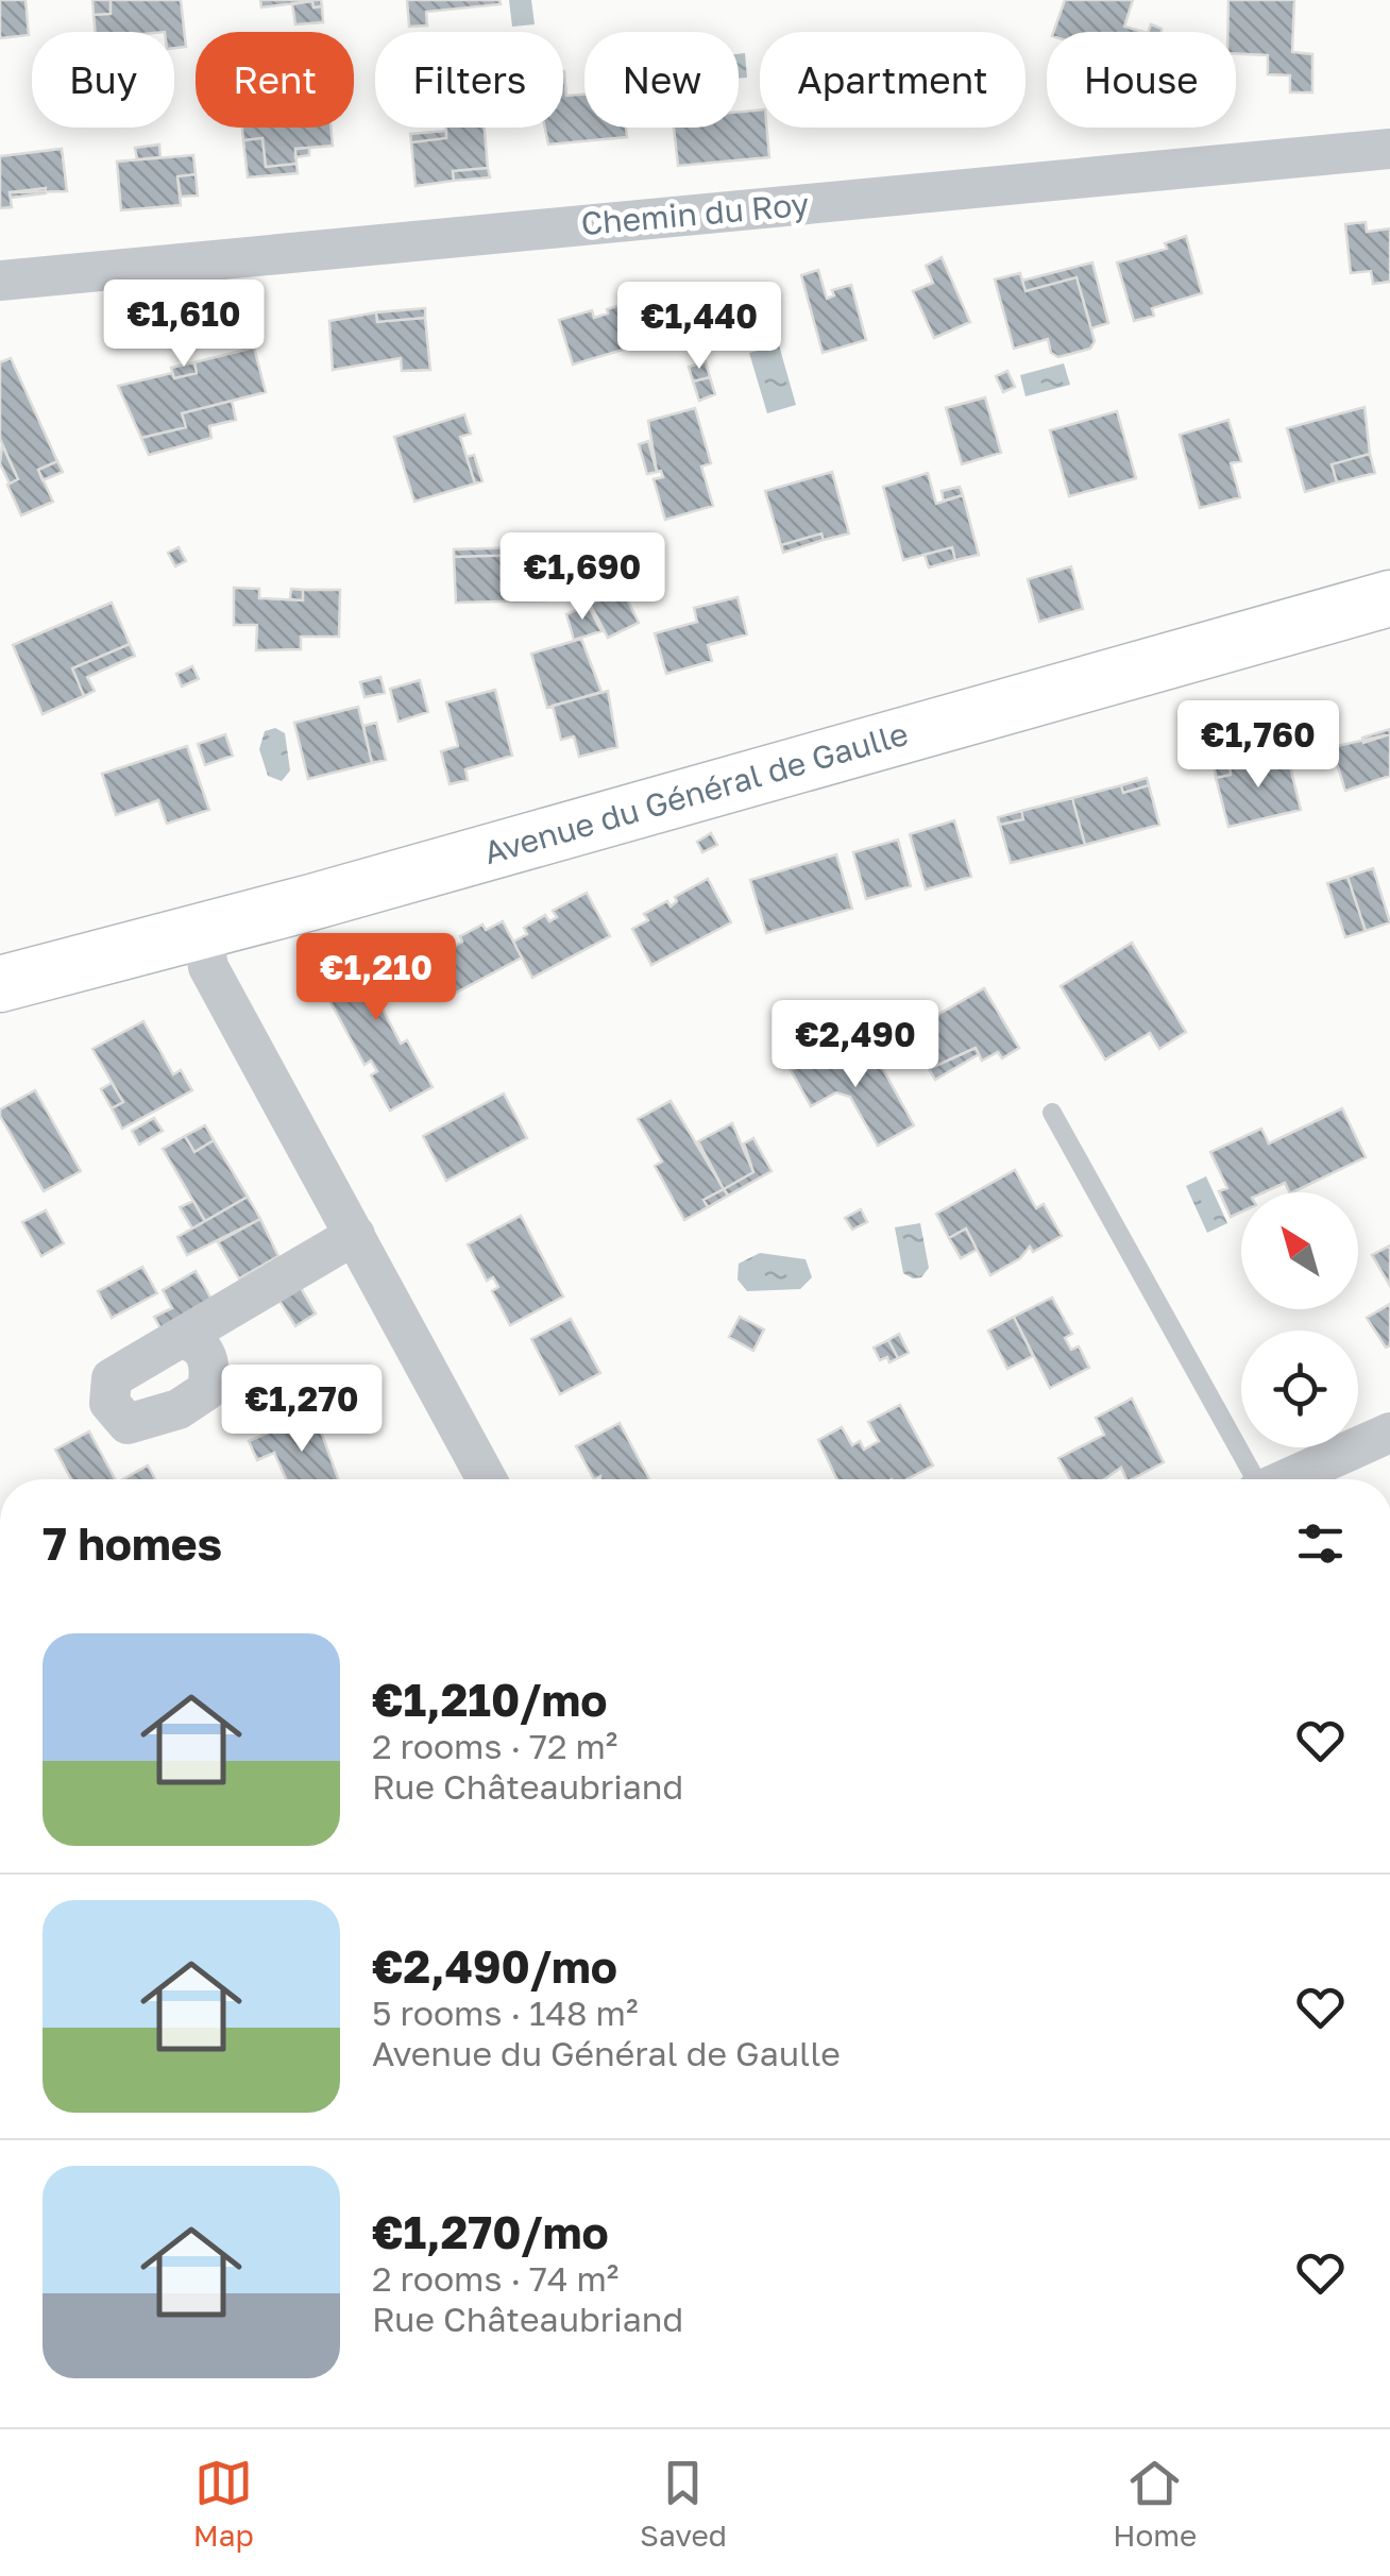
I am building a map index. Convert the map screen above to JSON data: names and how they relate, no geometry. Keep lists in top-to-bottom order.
{
  "streets": {
    "main road": ["Avenue du Général de Gaulle"],
    "street": ["Chemin du Roy"]
  },
  "north": "top left",
  "page": {
    "chip": [
      "Buy",
      "Rent",
      "Filters",
      "New",
      "Apartment",
      "House"
    ],
    "price": [
      "€1,610",
      "€1,440",
      "€1,690",
      "€1,760",
      "€1,210",
      "€2,490",
      "€1,270"
    ],
    "heading": "7 homes",
    "list": [
      {
        "name": "€1,210/mo",
        "note": "2 rooms · 72 m² · Rue Châteaubriand"
      },
      {
        "name": "€2,490/mo",
        "note": "5 rooms · 148 m² · Avenue du Général de Gaulle"
      },
      {
        "name": "€1,270/mo",
        "note": "2 rooms · 74 m² · Rue Châteaubriand"
      }
    ],
    "tabs": ["Map", "Saved", "Home"]
  }
}
